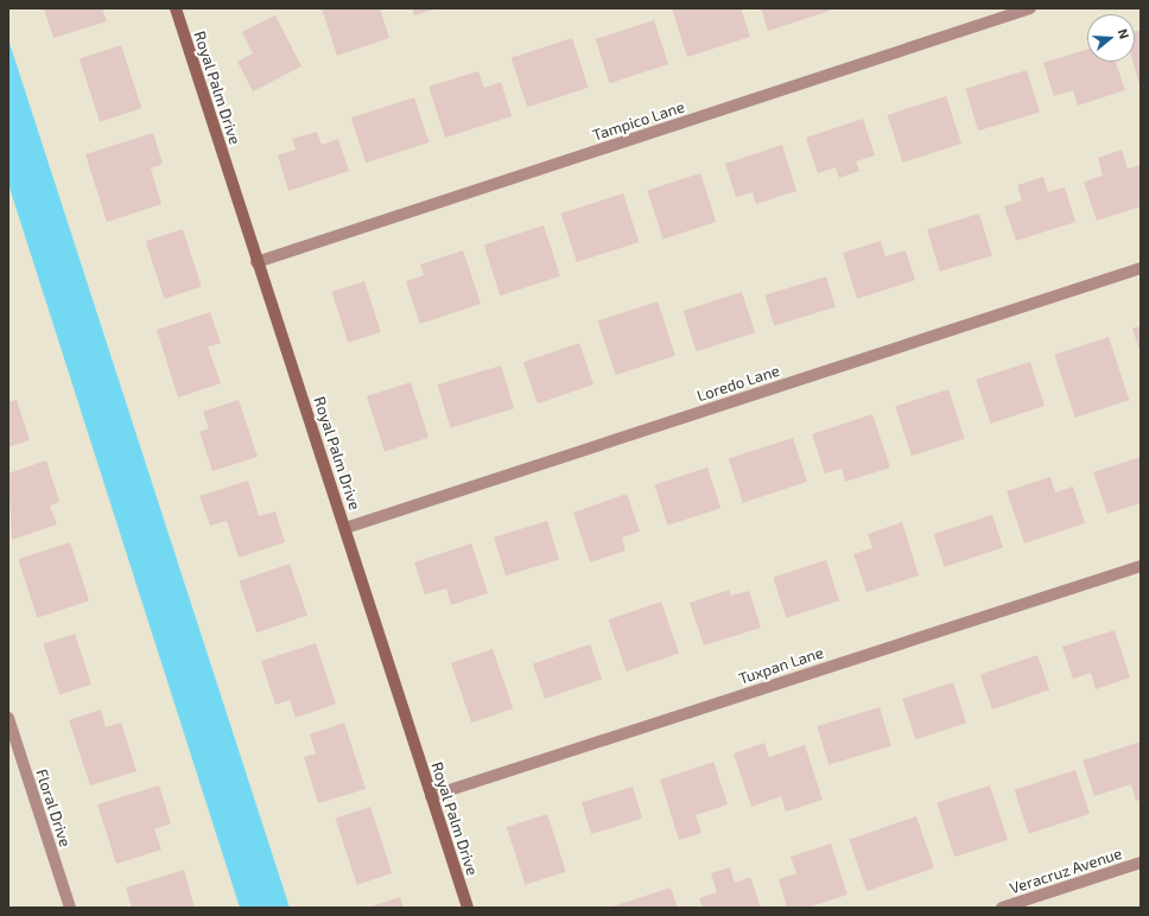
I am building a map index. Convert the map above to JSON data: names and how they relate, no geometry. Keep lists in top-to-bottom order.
{
  "streets": {
    "street": [
      "Royal Palm Drive",
      "Tampico Lane",
      "Loredo Lane",
      "Tuxpan Lane",
      "Floral Drive",
      "Veracruz Avenue"
    ]
  },
  "crossings": [
    ["Royal Palm Drive", "Tampico Lane"],
    ["Royal Palm Drive", "Loredo Lane"],
    ["Royal Palm Drive", "Tuxpan Lane"]
  ],
  "north": "right"
}
